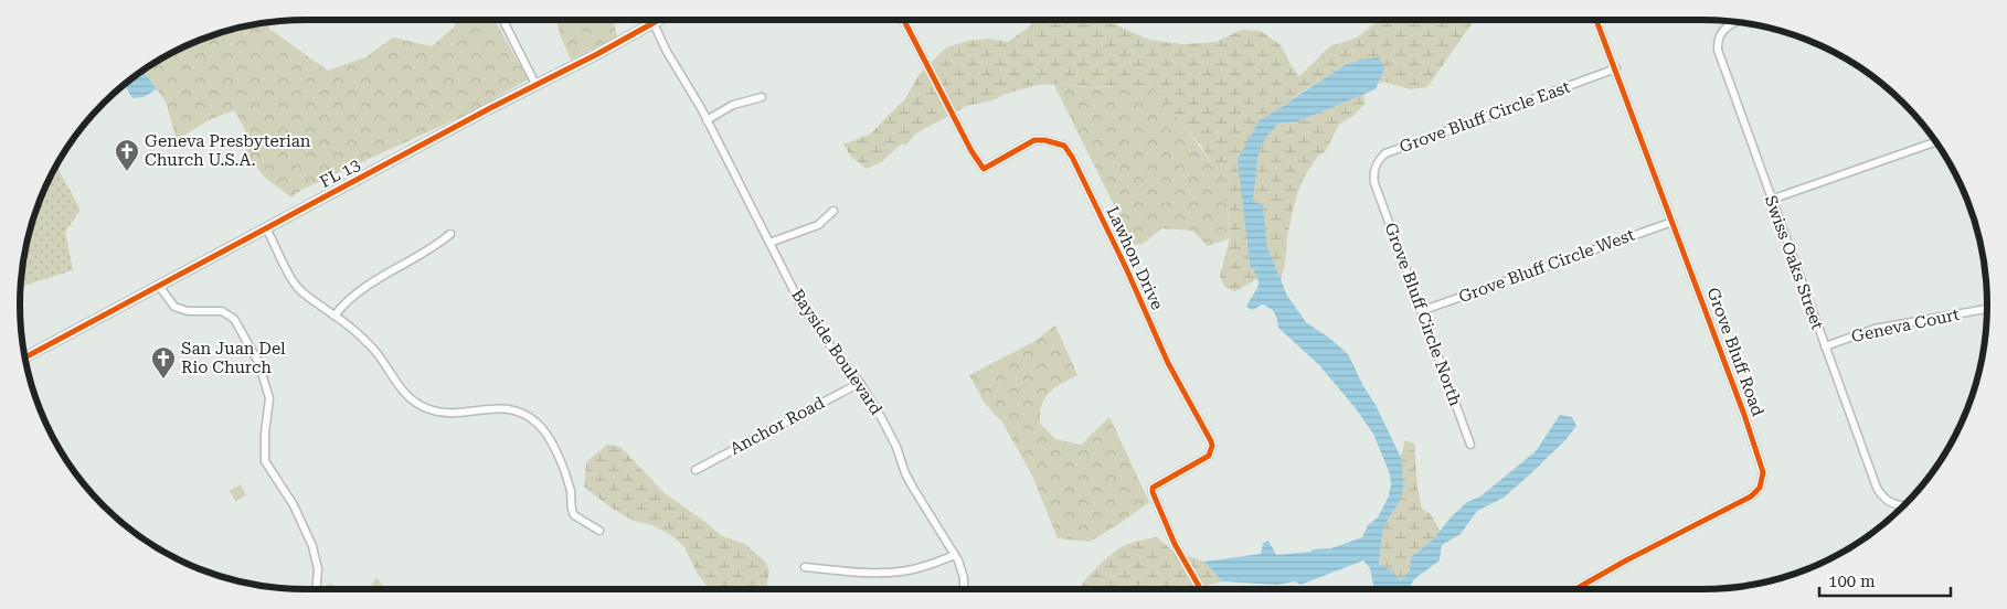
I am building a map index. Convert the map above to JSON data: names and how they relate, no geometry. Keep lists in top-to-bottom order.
{
  "streets": {
    "main road": ["FL 13"],
    "street": [
      "Grove Bluff Circle East",
      "Lawhon Drive",
      "Swiss Oaks Street",
      "Grove Bluff Circle West",
      "Grove Bluff Circle North",
      "Geneva Court",
      "Bayside Boulevard",
      "Grove Bluff Road",
      "Anchor Road"
    ]
  },
  "crossings": [
    ["Grove Bluff Circle East", "Grove Bluff Circle North"],
    ["Grove Bluff Circle East", "Grove Bluff Road"],
    ["FL 13", "Bayside Boulevard"],
    ["Swiss Oaks Street", "Geneva Court"],
    ["Grove Bluff Circle West", "Grove Bluff Circle North"],
    ["Grove Bluff Circle West", "Grove Bluff Road"],
    ["Bayside Boulevard", "Anchor Road"]
  ],
  "places": {
    "church": ["Geneva Presbyterian Church U.S.A.", "San Juan Del Rio Church"]
  },
  "scale_bar": "100 m"
}
